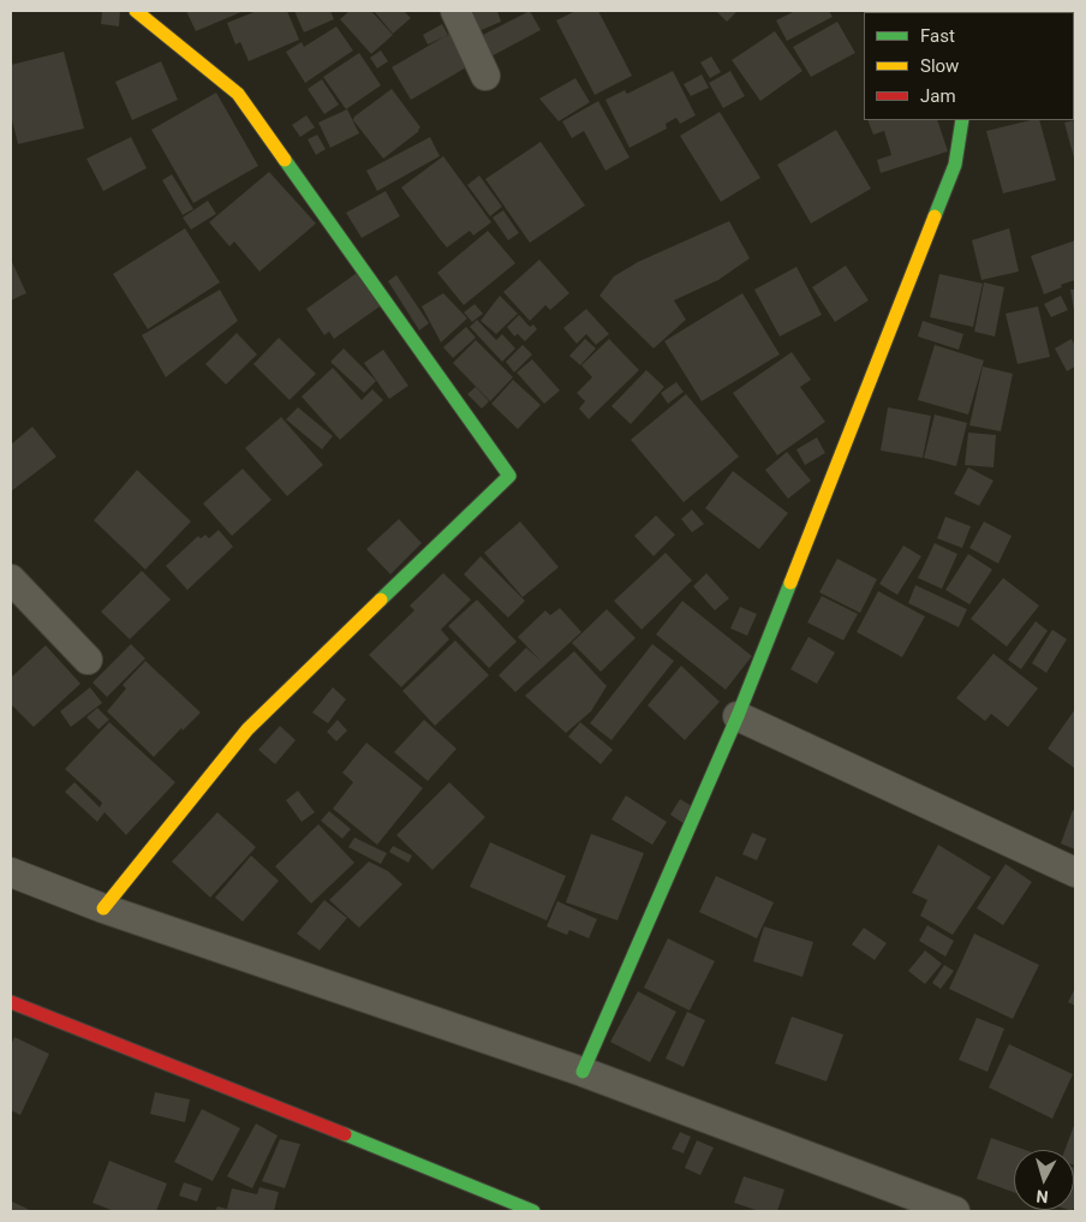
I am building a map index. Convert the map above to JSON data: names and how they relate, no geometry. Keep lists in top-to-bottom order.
{
  "legend": ["Fast", "Slow", "Jam"],
  "north": "bottom"
}
